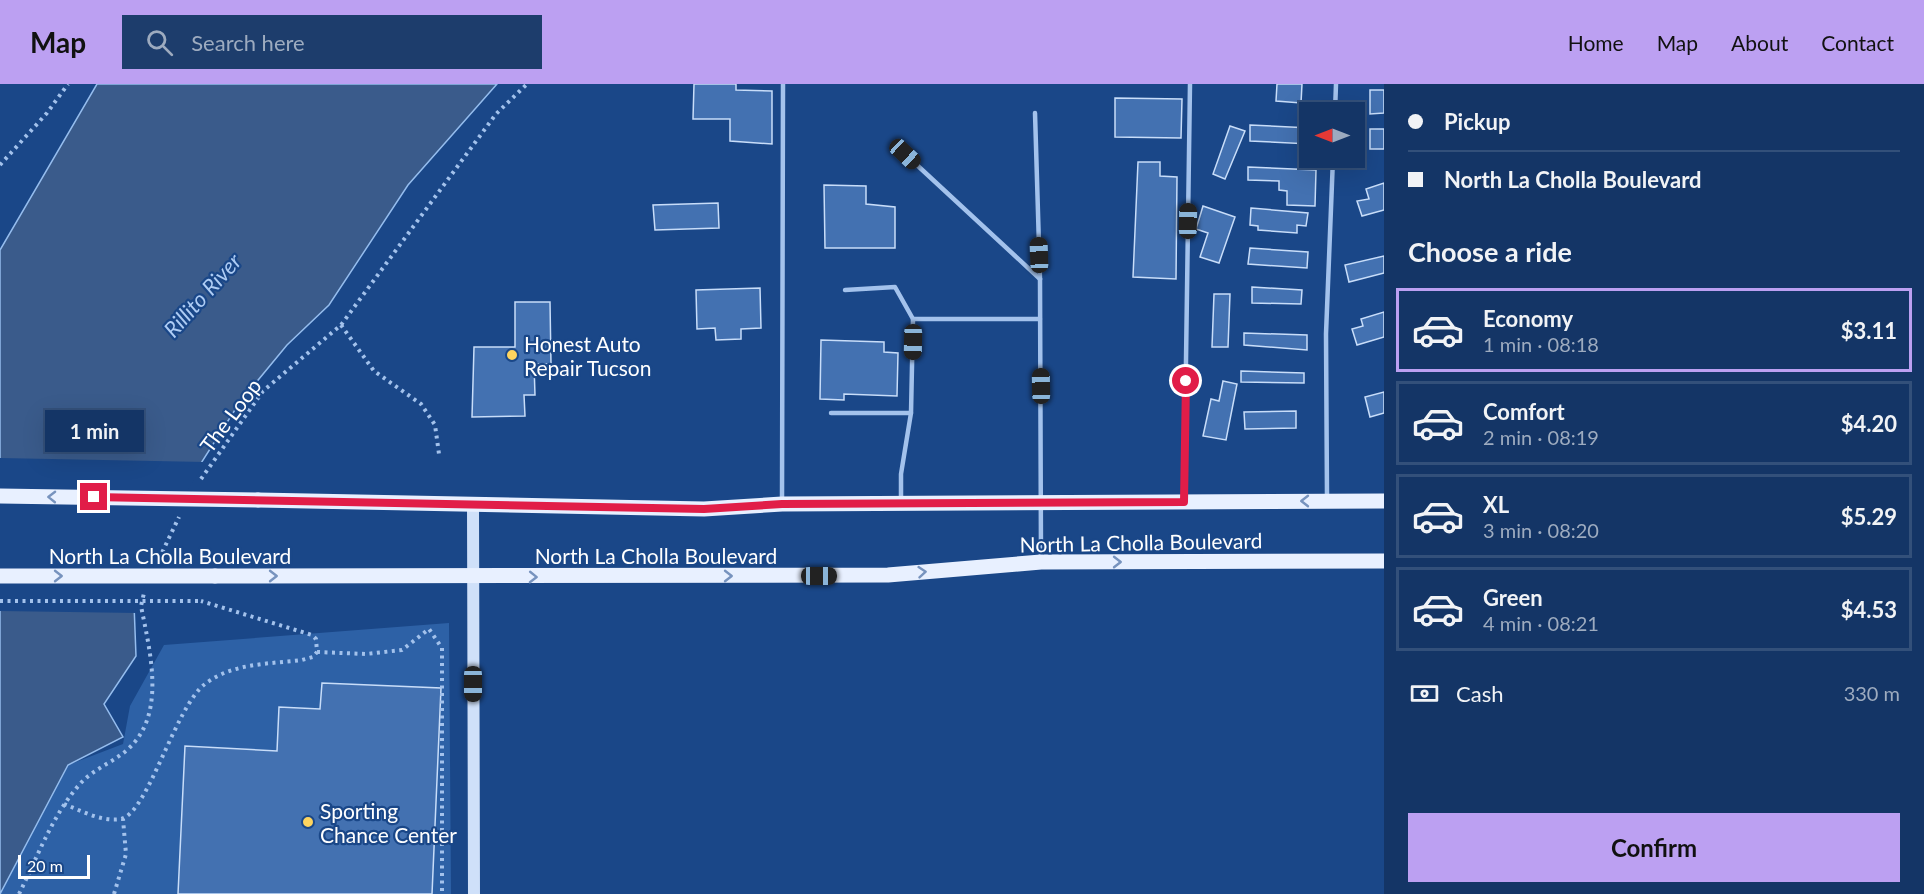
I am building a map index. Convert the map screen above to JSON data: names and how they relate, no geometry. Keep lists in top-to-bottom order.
{
  "streets": {
    "main road": ["North La Cholla Boulevard"],
    "path": ["The Loop"]
  },
  "water": ["Rillito River"],
  "places": ["Honest Auto Repair Tucson", "Sporting Chance Center"],
  "scale_bar": "20 m",
  "north": "left",
  "page": {
    "header": "Map",
    "search": "Search here",
    "nav": [
      "Home",
      "Map",
      "About",
      "Contact"
    ],
    "banner": ["Pickup", "North La Cholla Boulevard"],
    "heading": "Choose a ride",
    "list": [
      {
        "name": "Economy",
        "note": "1 min · 08:18",
        "value": "$3.11"
      },
      {
        "name": "Comfort",
        "note": "2 min · 08:19",
        "value": "$4.20"
      },
      {
        "name": "XL",
        "note": "3 min · 08:20",
        "value": "$5.29"
      },
      {
        "name": "Green",
        "note": "4 min · 08:21",
        "value": "$4.53"
      }
    ],
    "bubble": "1 min",
    "pay": ["Cash", "330 m"],
    "buttons": "Confirm",
    "scale": "20 m"
  }
}
